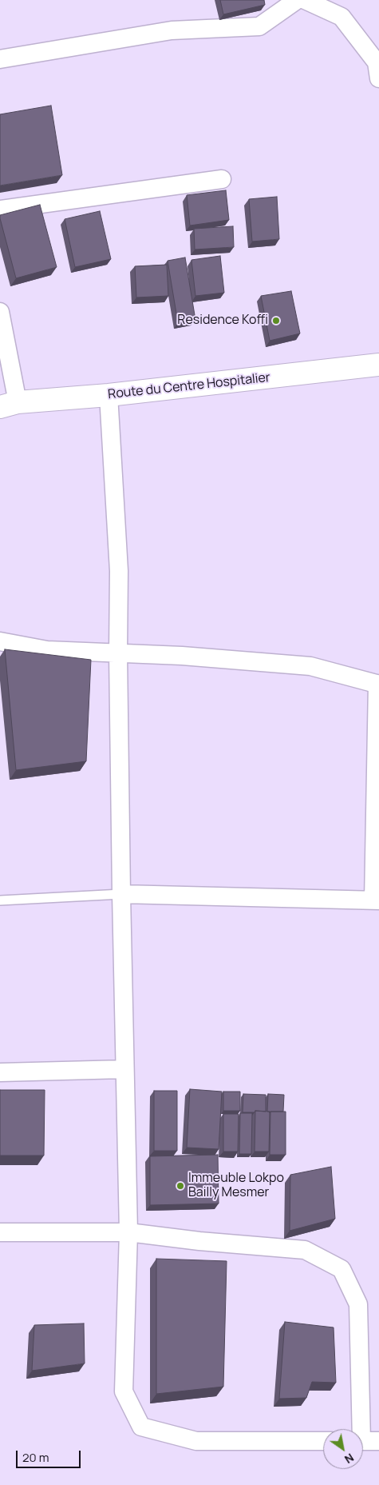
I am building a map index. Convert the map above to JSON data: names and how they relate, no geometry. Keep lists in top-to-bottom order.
{
  "streets": {
    "street": ["Route du Centre Hospitalier"]
  },
  "places": ["Residence Koffi", "Immeuble Lokpo Bailly Mesmer"],
  "scale_bar": "20 m",
  "north": "bottom right"
}
